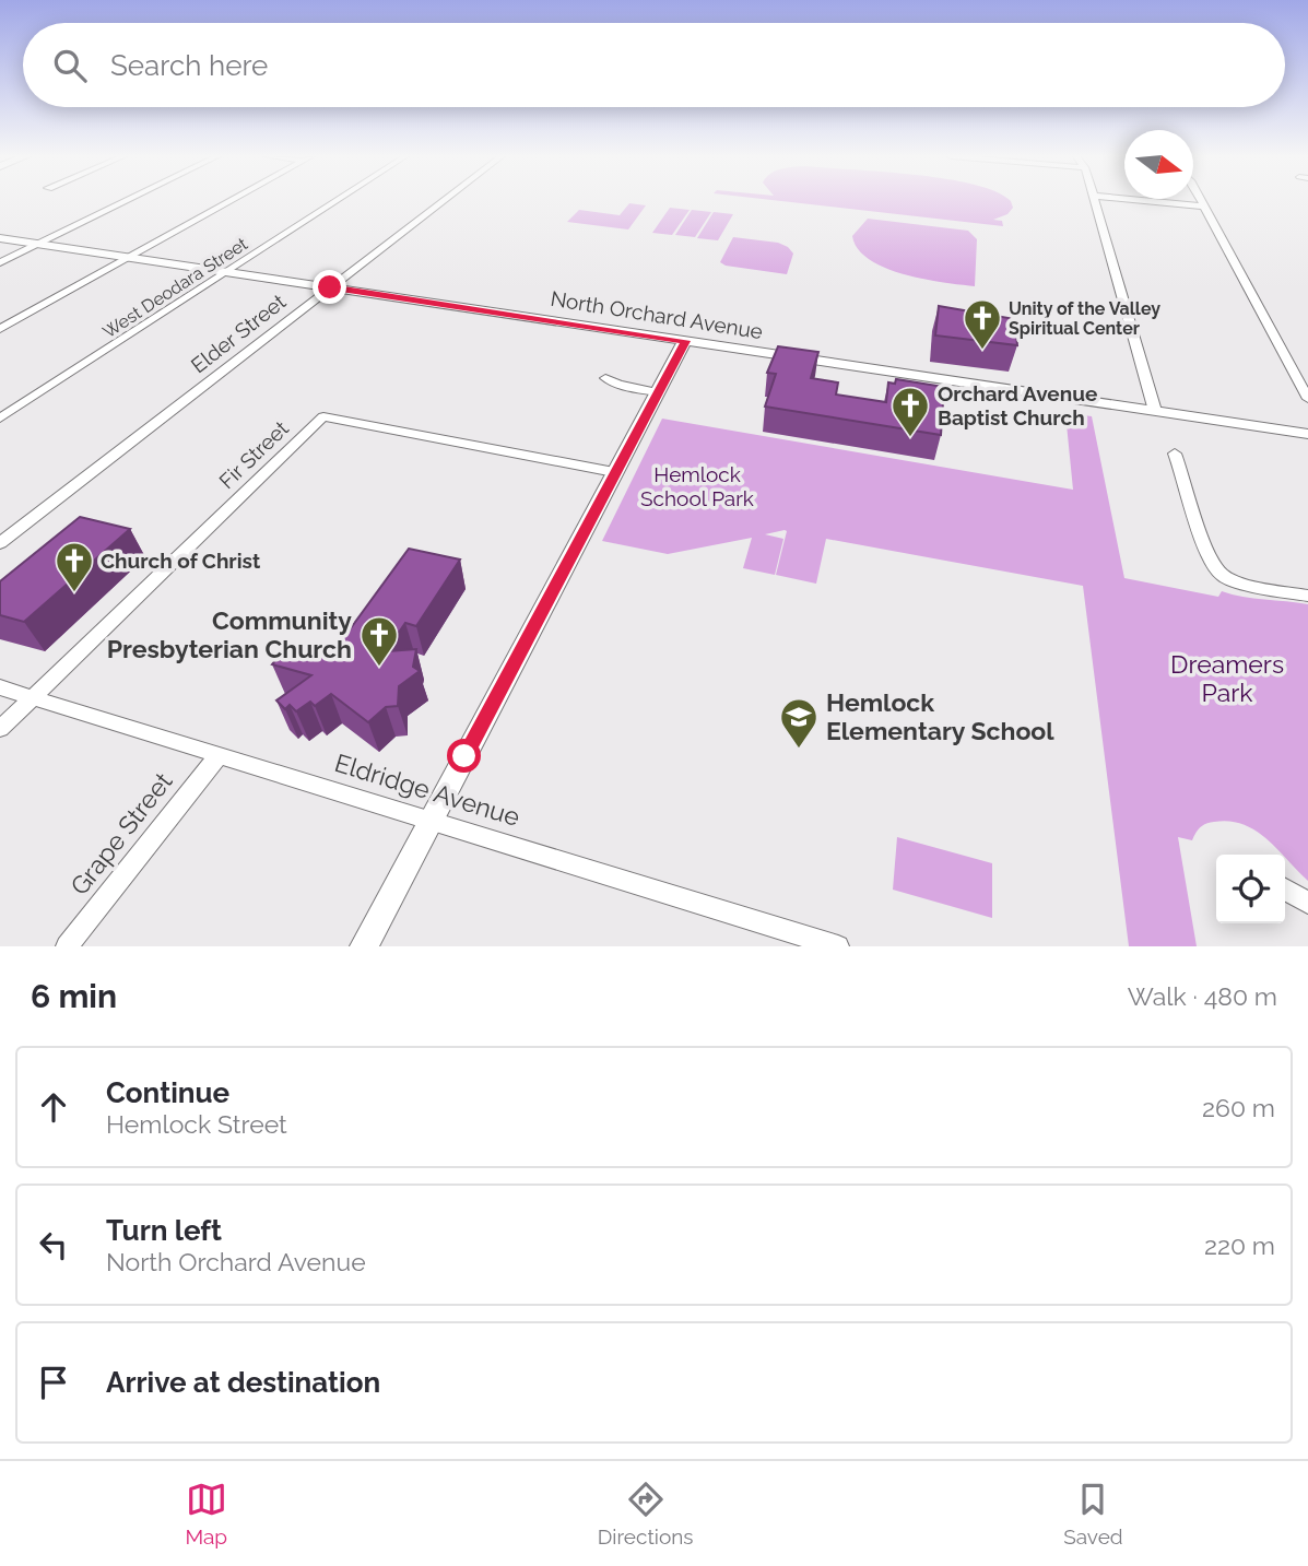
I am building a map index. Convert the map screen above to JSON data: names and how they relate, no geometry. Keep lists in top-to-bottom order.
{
  "streets": {
    "street": [
      "West Deodara Street",
      "North Orchard Avenue",
      "Elder Street",
      "Fir Street",
      "Eldridge Avenue",
      "Grape Street"
    ]
  },
  "crossings": [
    ["West Deodara Street", "North Orchard Avenue"],
    ["North Orchard Avenue", "Elder Street"],
    ["Fir Street", "Eldridge Avenue"],
    ["Eldridge Avenue", "Grape Street"]
  ],
  "parks": ["Hemlock School Park", "Dreamers Park"],
  "places": {
    "church": [
      "Unity of the Valley Spiritual Center",
      "Orchard Avenue Baptist Church",
      "Church of Christ",
      "Community Presbyterian Church"
    ],
    "school or university": ["Hemlock Elementary School"]
  },
  "north": "right",
  "page": {
    "search": "Search here",
    "heading": ["6 min", "Walk · 480 m"],
    "list": [
      ["Continue", "Hemlock Street", "260 m"],
      ["Turn left", "North Orchard Avenue", "220 m"],
      "Arrive at destination"
    ],
    "nav": ["Map", "Directions", "Saved"]
  }
}
